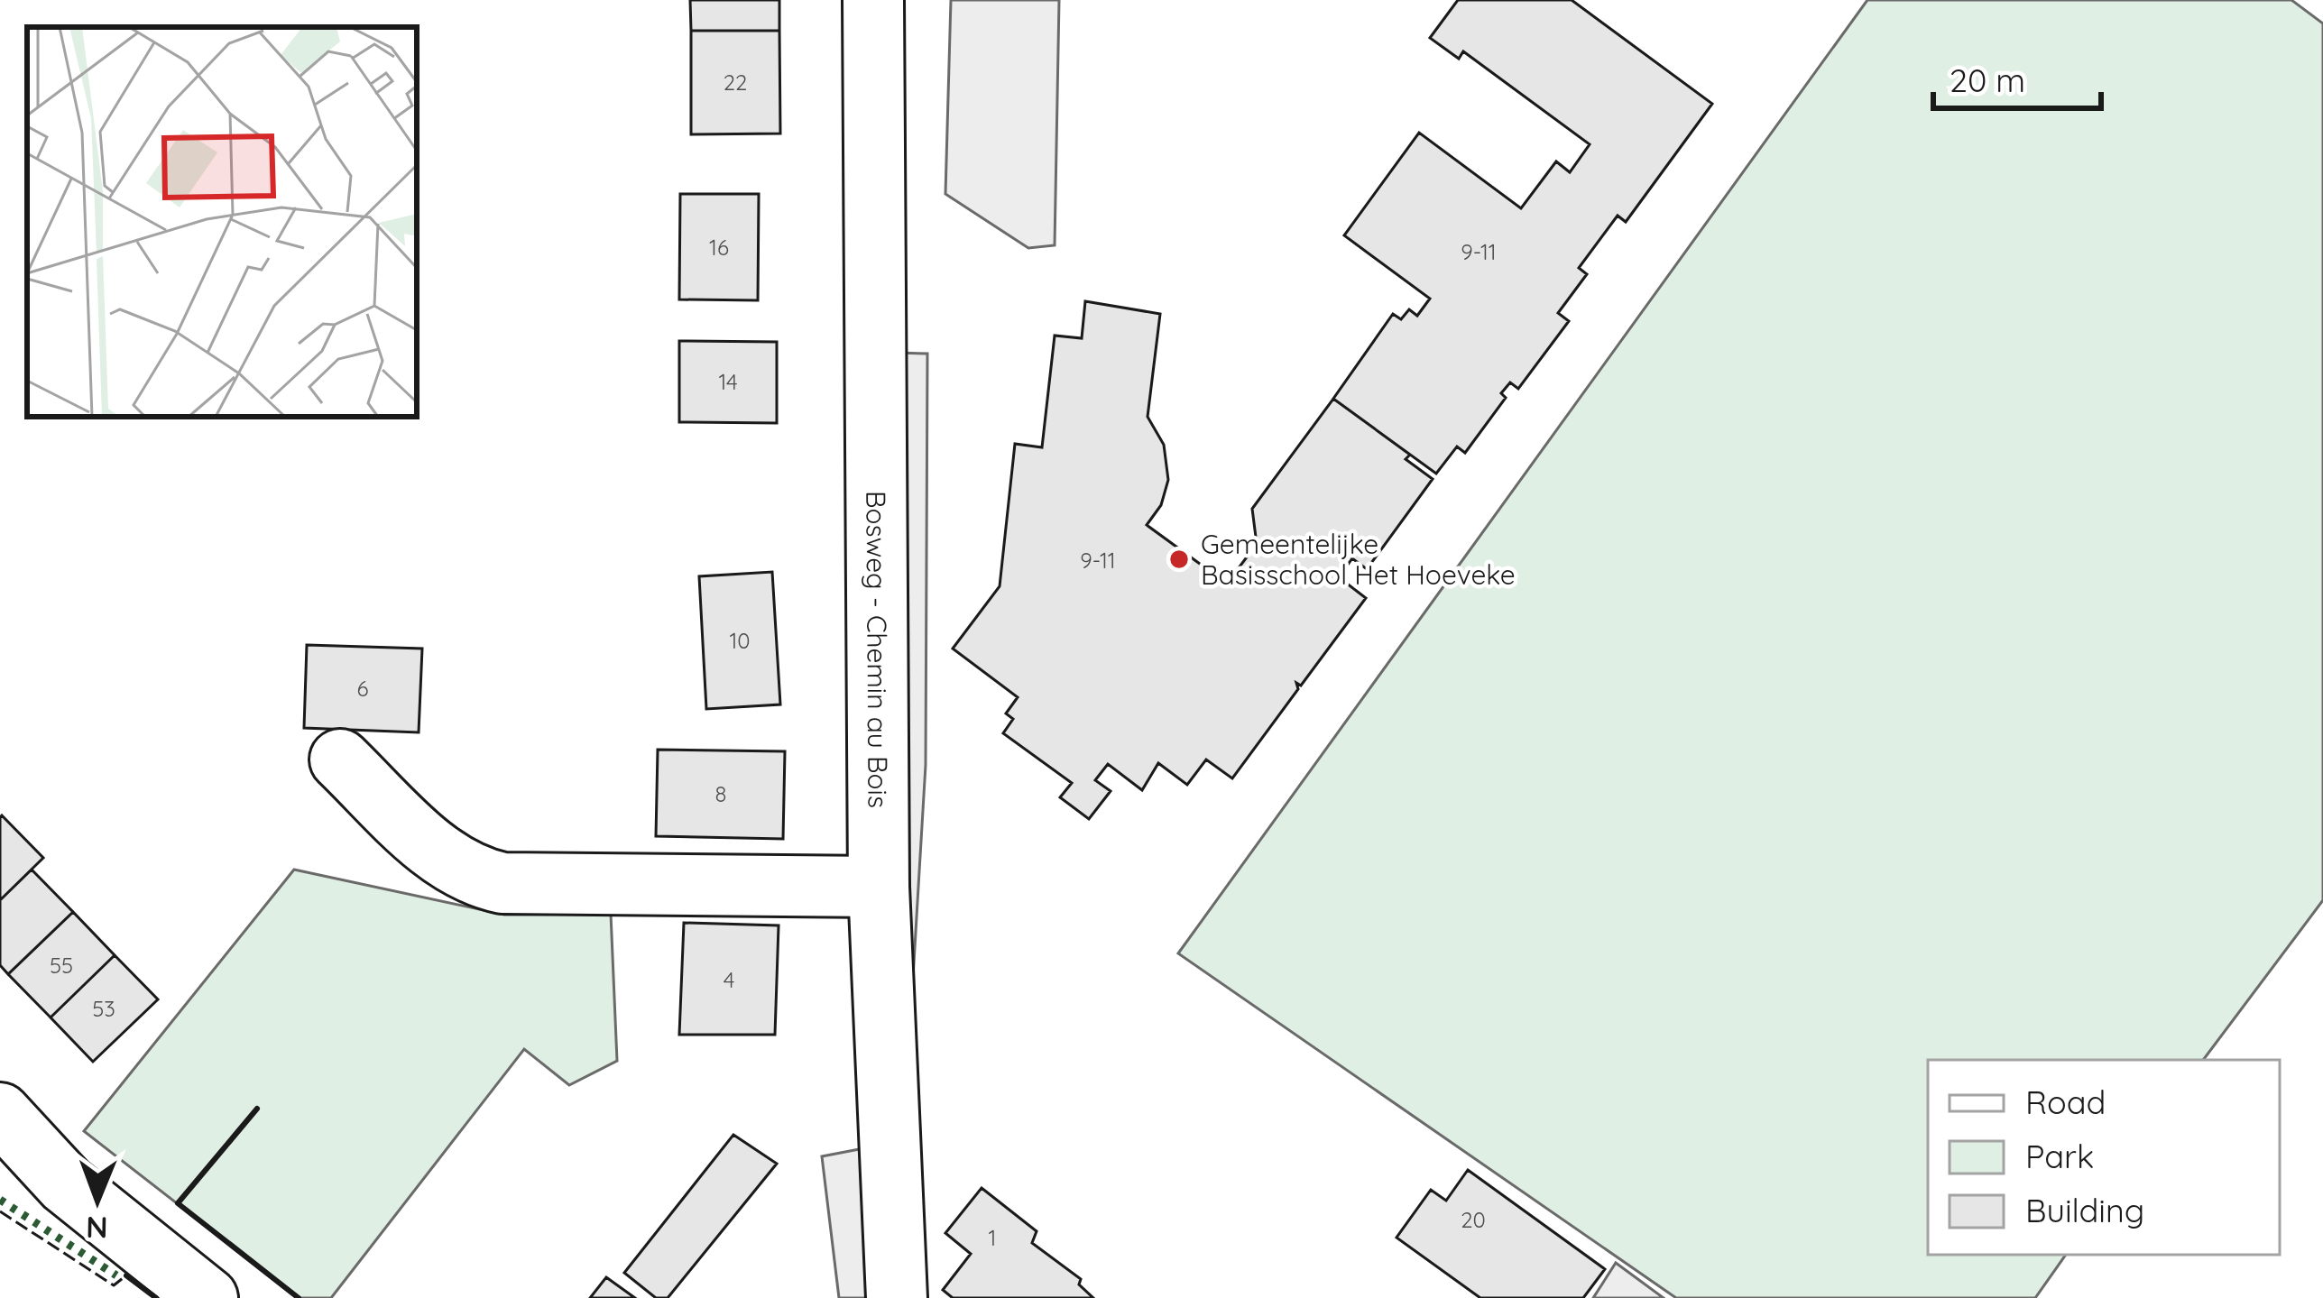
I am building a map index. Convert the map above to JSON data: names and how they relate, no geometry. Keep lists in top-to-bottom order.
{
  "streets": {
    "street": ["Bosweg - Chemin au Bois"]
  },
  "places": ["Gemeentelijke Basisschool Het Hoeveke"],
  "house_numbers": [
    "22",
    "16",
    "9-11",
    "14",
    "9-11",
    "10",
    "6",
    "8",
    "55",
    "4",
    "53",
    "20",
    "1"
  ],
  "legend": ["Road", "Park", "Building"],
  "scale_bar": "20 m",
  "north": "bottom"
}
